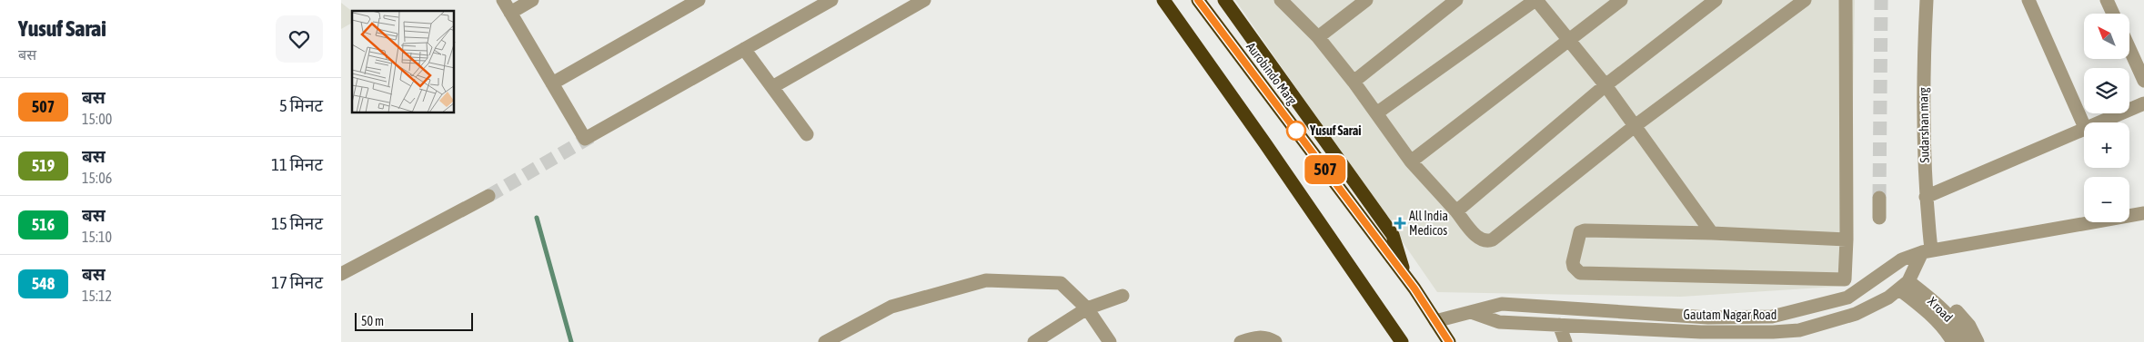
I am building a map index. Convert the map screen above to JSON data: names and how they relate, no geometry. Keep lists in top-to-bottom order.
{
  "streets": {
    "highway": ["Aurobindo Marg"],
    "street": ["Sudarshan marg", "X road", "Gautam Nagar Road"]
  },
  "crossings": [
    ["Aurobindo Marg", "Gautam Nagar Road"],
    ["Sudarshan marg", "Gautam Nagar Road"]
  ],
  "places": {
    "other": ["Yusuf Sarai"],
    "health": ["All India Medicos"]
  },
  "lines": ["bus line 507"],
  "scale_bar": "50 m",
  "north": "top left",
  "page": {
    "heading": ["Yusuf Sarai", "बस"],
    "on_map": "507",
    "map_buttons": ["+", "−"],
    "list": [
      {
        "mark": "507",
        "name": "बस",
        "note": "15:00",
        "value": "5 मिनट"
      },
      {
        "mark": "519",
        "name": "बस",
        "note": "15:06",
        "value": "11 मिनट"
      },
      {
        "mark": "516",
        "name": "बस",
        "note": "15:10",
        "value": "15 मिनट"
      },
      {
        "mark": "548",
        "name": "बस",
        "note": "15:12",
        "value": "17 मिनट"
      }
    ],
    "scale": "50 m"
  }
}
